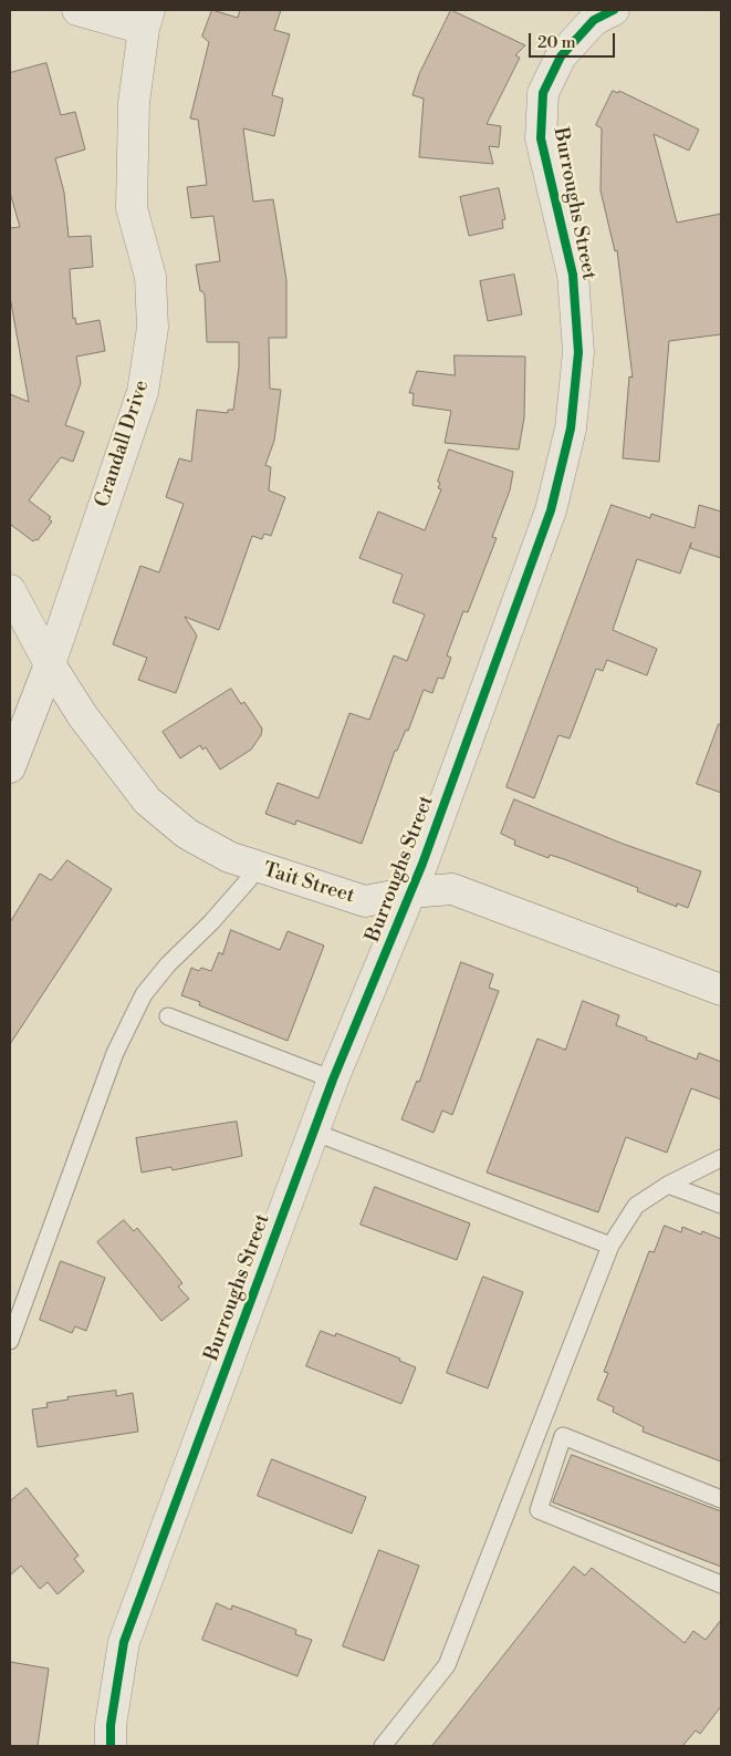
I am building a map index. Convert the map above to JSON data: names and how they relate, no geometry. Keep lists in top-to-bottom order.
{
  "streets": {
    "street": ["Burroughs Street", "Crandall Drive", "Tait Street"]
  },
  "crossings": [
    ["Burroughs Street", "Tait Street"],
    ["Crandall Drive", "Tait Street"]
  ],
  "scale_bar": "20 m"
}
